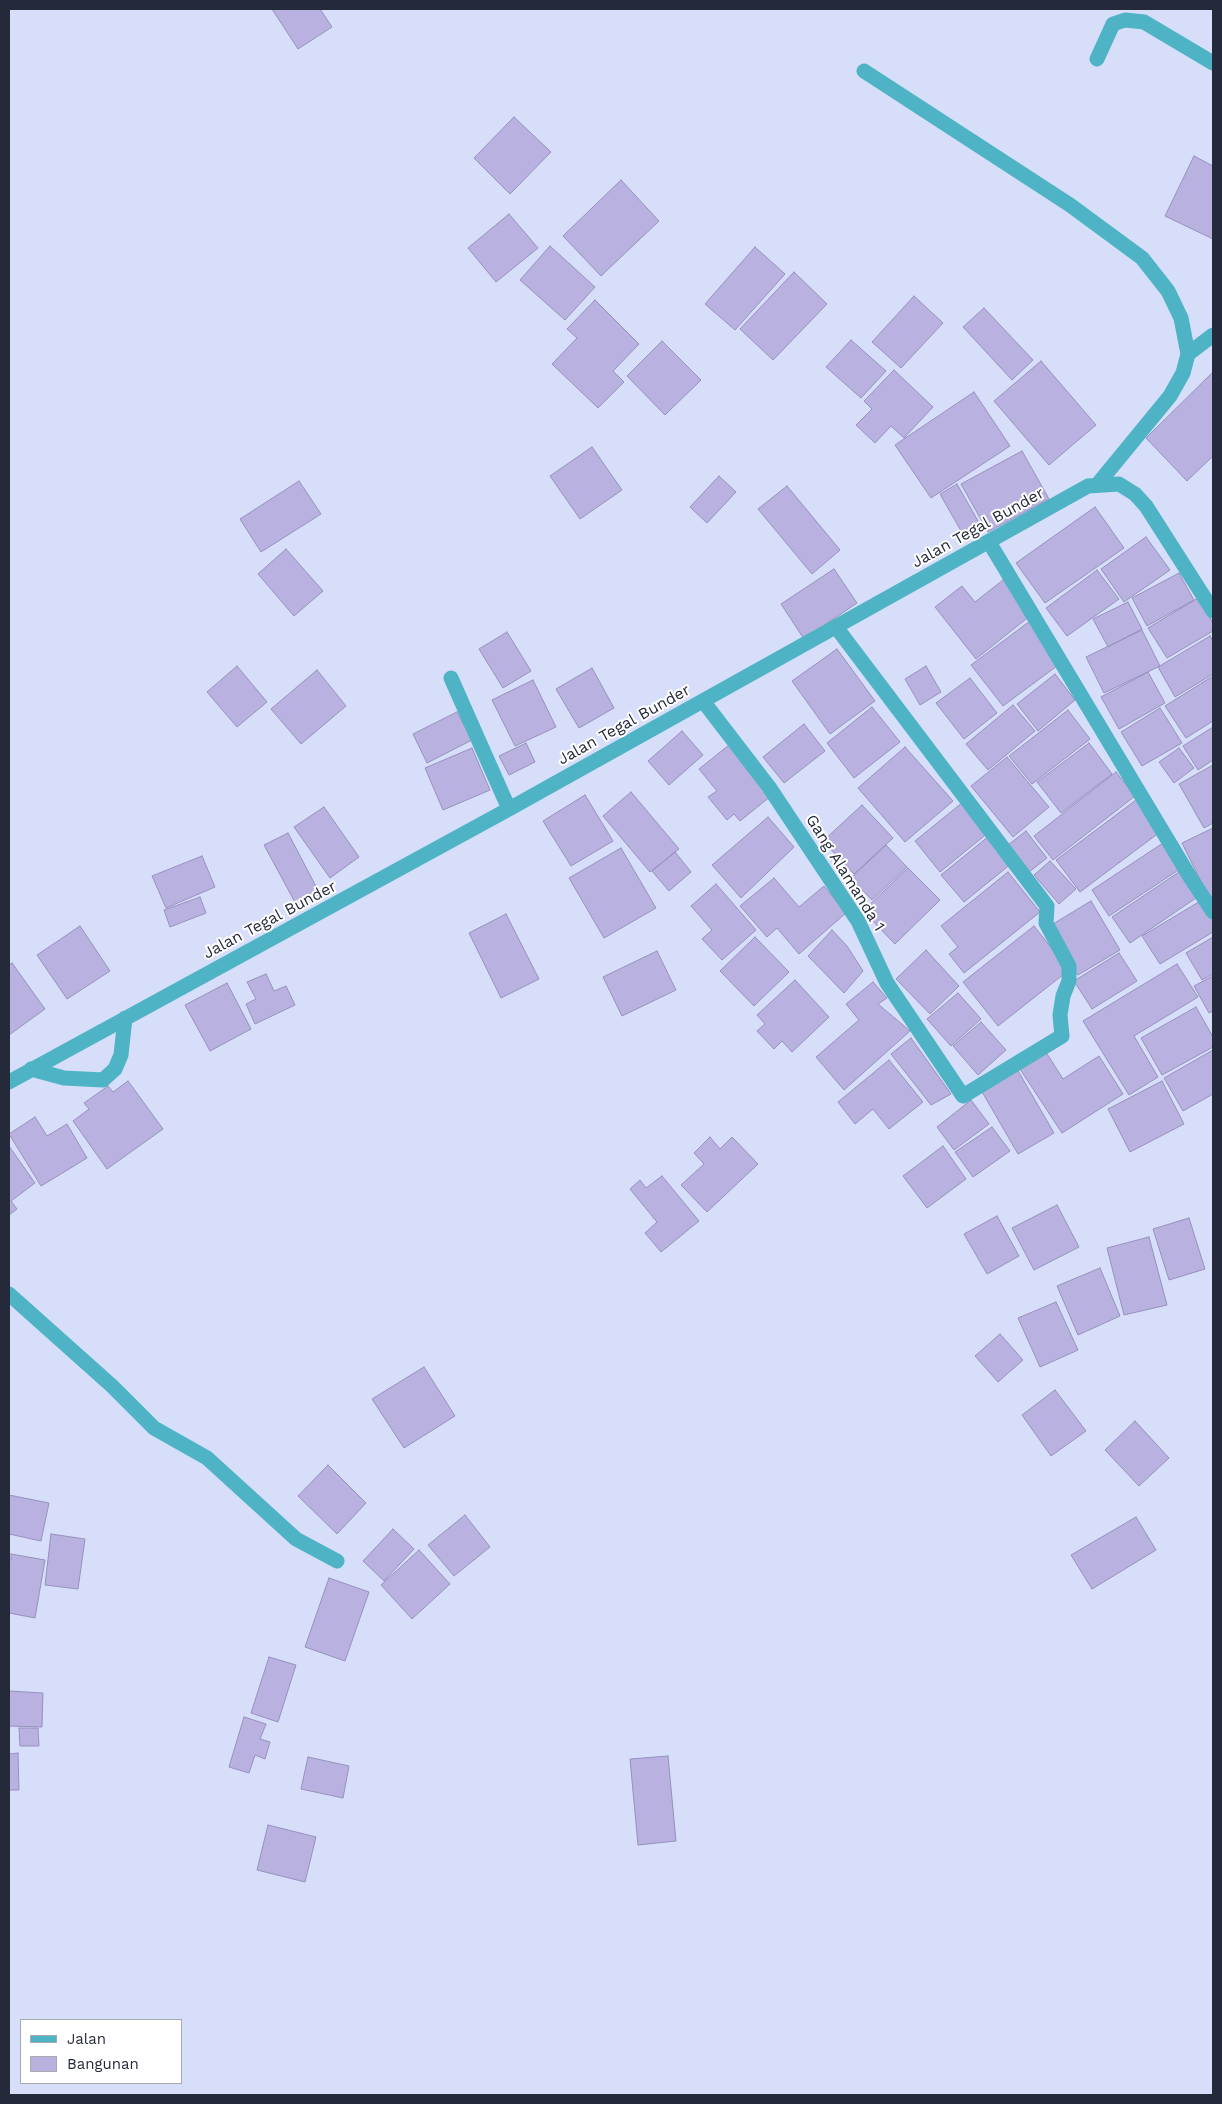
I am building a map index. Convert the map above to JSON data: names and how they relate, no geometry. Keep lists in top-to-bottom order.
{
  "streets": {
    "street": ["Jalan Tegal Bunder", "Gang Alamanda 1"]
  },
  "crossings": [
    ["Jalan Tegal Bunder", "Gang Alamanda 1"]
  ],
  "legend": ["Jalan", "Bangunan"]
}
